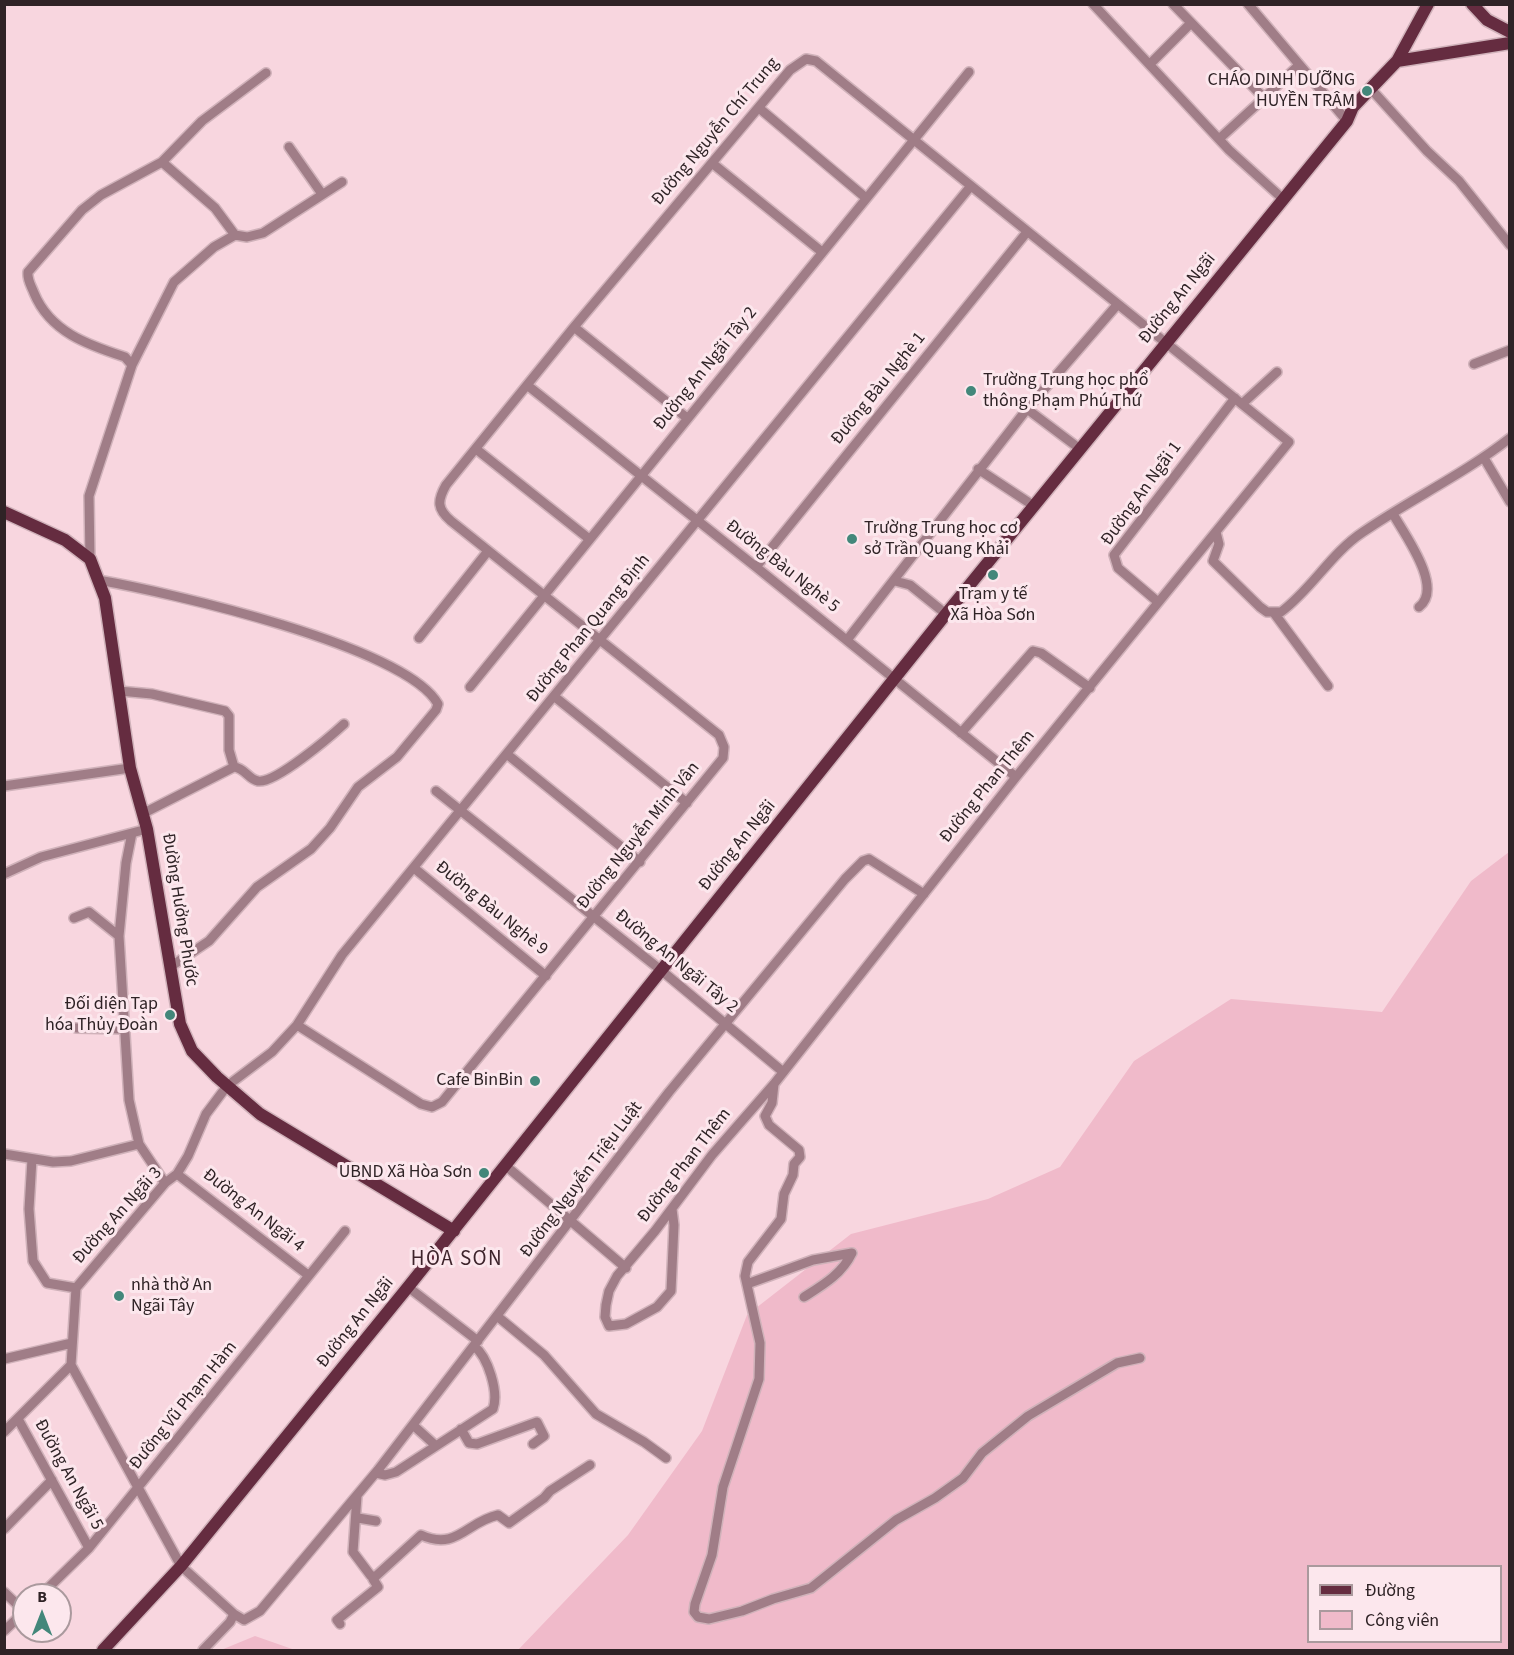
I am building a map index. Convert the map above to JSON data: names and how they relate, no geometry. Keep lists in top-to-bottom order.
{
  "streets": {
    "main road": ["Đường An Ngãi", "Đường Hưởng Phước"],
    "street": [
      "Đường Nguyễn Chí Trung",
      "Đường An Ngãi Tây 2",
      "Đường Bàu Nghè 1",
      "Đường An Ngãi 1",
      "Đường Bàu Nghè 5",
      "Đường Phan Quang Định",
      "Đường Phan Thêm",
      "Đường Nguyễn Minh Vân",
      "Đường Bàu Nghè 9",
      "Đường Nguyễn Triệu Luật",
      "Đường An Ngãi 4",
      "Đường An Ngãi 3",
      "Đường Vũ Phạm Hàm",
      "Đường An Ngãi 5"
    ]
  },
  "crossings": [
    ["Đường Nguyễn Chí Trung", "Đường An Ngãi"],
    ["Đường Nguyễn Chí Trung", "Đường An Ngãi Tây 2"],
    ["Đường Nguyễn Chí Trung", "Đường Bàu Nghè 1"],
    ["Đường Nguyễn Chí Trung", "Đường Bàu Nghè 5"],
    ["Đường Nguyễn Chí Trung", "Đường Phan Quang Định"],
    ["Đường Nguyễn Chí Trung", "Đường Phan Thêm"],
    ["Đường Nguyễn Chí Trung", "Đường Nguyễn Minh Vân"],
    ["Đường An Ngãi", "Đường An Ngãi Tây 2"],
    ["Đường An Ngãi", "Đường Bàu Nghè 5"],
    ["Đường An Ngãi", "Đường Phan Thêm"],
    ["Đường An Ngãi", "Đường Hưởng Phước"],
    ["Đường An Ngãi Tây 2", "Đường Bàu Nghè 5"],
    ["Đường An Ngãi Tây 2", "Đường Phan Quang Định"],
    ["Đường An Ngãi Tây 2", "Đường Phan Thêm"],
    ["Đường An Ngãi Tây 2", "Đường Nguyễn Minh Vân"],
    ["Đường An Ngãi Tây 2", "Đường Nguyễn Triệu Luật"],
    ["Đường Bàu Nghè 1", "Đường Bàu Nghè 5"],
    ["Đường An Ngãi 1", "Đường Phan Thêm"],
    ["Đường Bàu Nghè 5", "Đường Phan Quang Định"],
    ["Đường Bàu Nghè 5", "Đường Phan Thêm"],
    ["Đường Phan Quang Định", "Đường Nguyễn Minh Vân"],
    ["Đường Phan Quang Định", "Đường Bàu Nghè 9"],
    ["Đường Phan Quang Định", "Đường Hưởng Phước"],
    ["Đường Phan Quang Định", "Đường An Ngãi 3"],
    ["Đường Phan Thêm", "Đường Nguyễn Triệu Luật"],
    ["Đường Nguyễn Minh Vân", "Đường Bàu Nghè 9"],
    ["Đường Hưởng Phước", "Đường An Ngãi 3"],
    ["Đường An Ngãi 4", "Đường An Ngãi 3"],
    ["Đường An Ngãi 4", "Đường Vũ Phạm Hàm"],
    ["Đường Vũ Phạm Hàm", "Đường An Ngãi 5"]
  ],
  "districts": ["HÒA SƠN"],
  "places": [
    "CHÁO DINH DƯỠNG HUYỀN TRÂM",
    "Trường Trung học phổ thông Phạm Phú Thứ",
    "Trường Trung học cơ sở Trần Quang Khải",
    "Trạm y tế Xã Hòa Sơn",
    "Đối diện Tạp hóa Thủy Đoàn",
    "Cafe BinBin",
    "UBND Xã Hòa Sơn",
    "nhà thờ An Ngãi Tây"
  ],
  "legend": ["Đường", "Công viên"],
  "north": "top"
}
